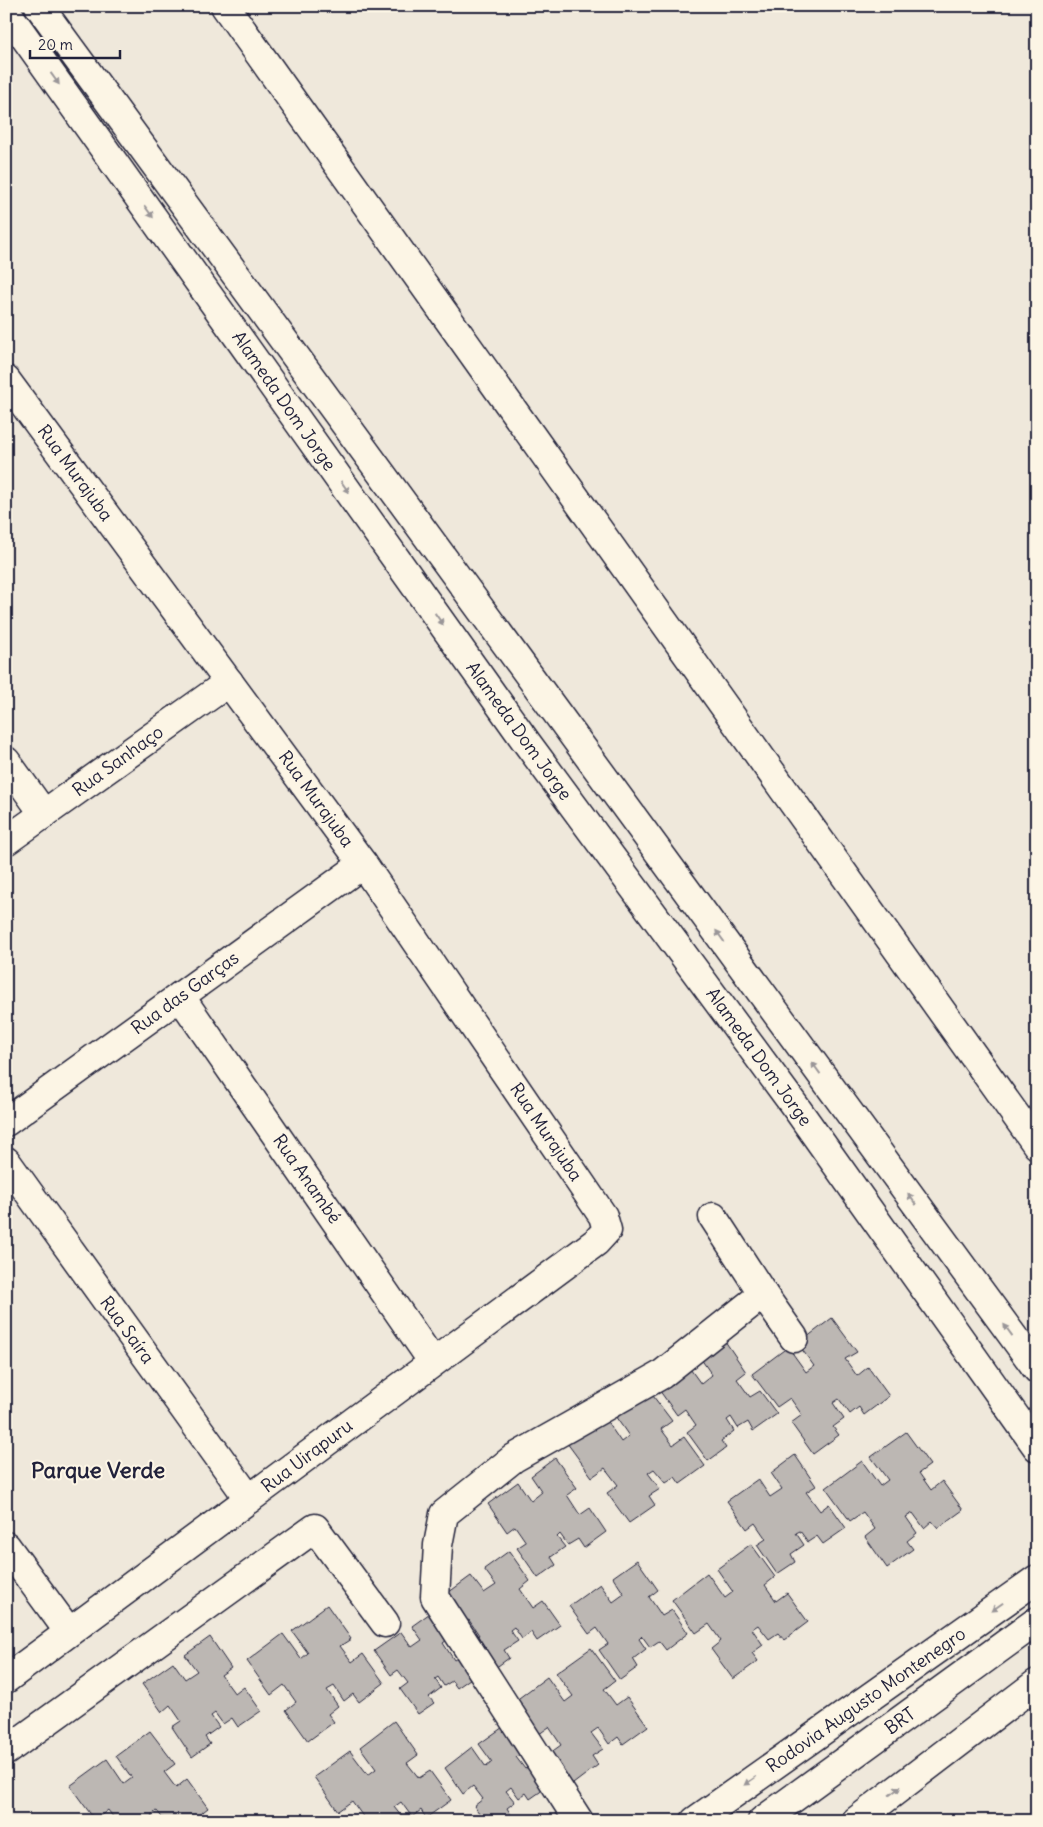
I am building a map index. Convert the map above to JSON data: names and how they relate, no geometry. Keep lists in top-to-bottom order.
{
  "streets": {
    "street": [
      "Alameda Dom Jorge",
      "Rua Murajuba",
      "Rua Sanhaço",
      "Rua das Garças",
      "Rua Anambé",
      "Rua Saíra",
      "Rua Uirapuru",
      "Rodovia Augusto Montenegro",
      "BRT"
    ]
  },
  "crossings": [
    ["Rua Murajuba", "Rua Sanhaço"],
    ["Rua Murajuba", "Rua das Garças"],
    ["Rua Murajuba", "Rua Uirapuru"],
    ["Rua das Garças", "Rua Anambé"],
    ["Rua Anambé", "Rua Uirapuru"],
    ["Rua Saíra", "Rua Uirapuru"]
  ],
  "districts": ["Parque Verde"],
  "scale_bar": "20 m"
}
